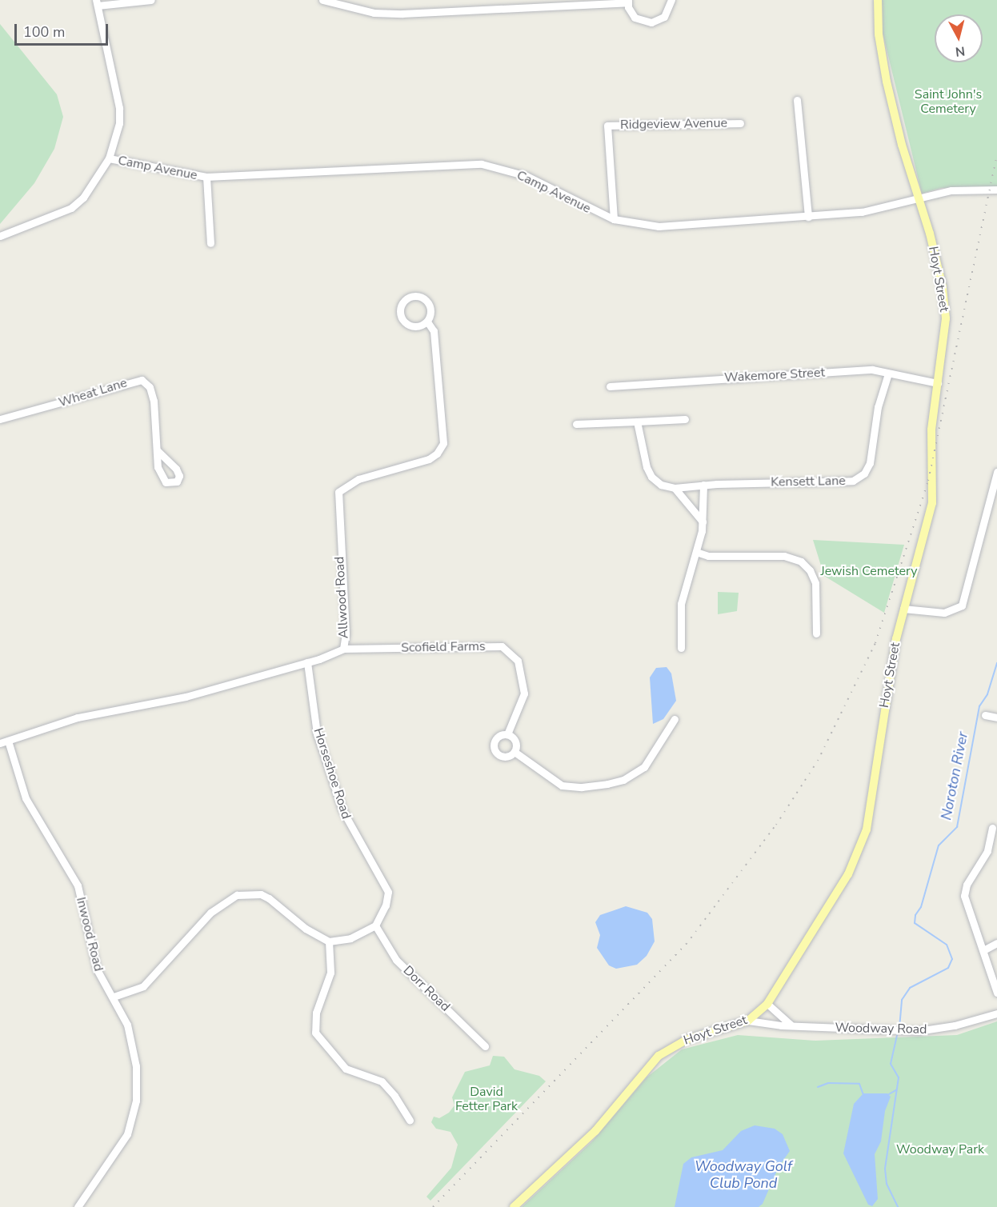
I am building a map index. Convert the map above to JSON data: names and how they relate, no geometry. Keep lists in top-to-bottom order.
{
  "streets": {
    "main road": ["Hoyt Street"],
    "street": [
      "Ridgeview Avenue",
      "Camp Avenue",
      "Wakemore Street",
      "Wheat Lane",
      "Kensett Lane",
      "Allwood Road",
      "Scofield Farms",
      "Horseshoe Road",
      "Inwood Road",
      "Dorr Road",
      "Woodway Road"
    ]
  },
  "crossings": [
    ["Ridgeview Avenue", "Camp Avenue"],
    ["Camp Avenue", "Hoyt Street"],
    ["Hoyt Street", "Wakemore Street"],
    ["Hoyt Street", "Woodway Road"],
    ["Wakemore Street", "Kensett Lane"],
    ["Allwood Road", "Scofield Farms"],
    ["Allwood Road", "Horseshoe Road"],
    ["Allwood Road", "Inwood Road"],
    ["Horseshoe Road", "Dorr Road"]
  ],
  "water": ["Noroton River", "Woodway Golf Club Pond"],
  "parks": [
    "Saint John's Cemetery",
    "Jewish Cemetery",
    "David Fetter Park",
    "Woodway Park"
  ],
  "scale_bar": "100 m",
  "north": "bottom"
}
